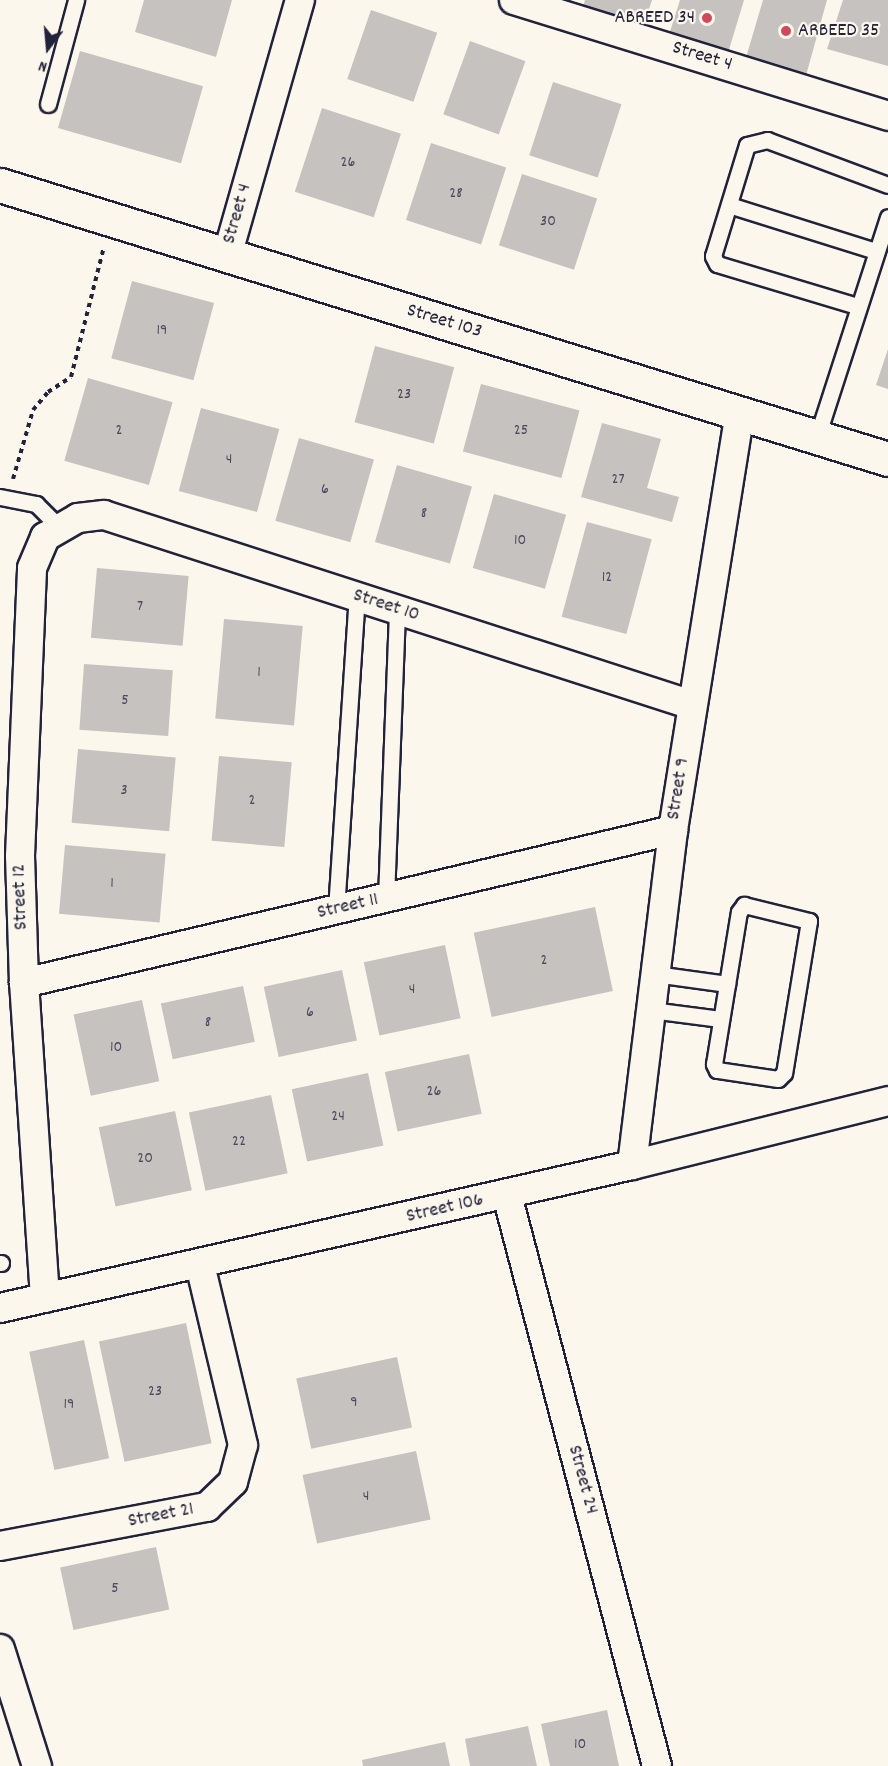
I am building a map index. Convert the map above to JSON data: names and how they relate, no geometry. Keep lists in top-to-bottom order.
{
  "streets": {
    "street": [
      "Street 4",
      "Street 103",
      "Street 10",
      "Street 9",
      "Street 12",
      "Street 11",
      "Street 106",
      "Street 24",
      "Street 21"
    ]
  },
  "crossings": [
    ["Street 4", "Street 103"],
    ["Street 103", "Street 9"],
    ["Street 10", "Street 9"],
    ["Street 10", "Street 12"],
    ["Street 9", "Street 11"],
    ["Street 9", "Street 106"],
    ["Street 12", "Street 11"],
    ["Street 12", "Street 106"],
    ["Street 106", "Street 24"],
    ["Street 106", "Street 21"]
  ],
  "places": ["ABREED 34", "ARBEED 35"],
  "house_numbers": [
    "26",
    "28",
    "30",
    "19",
    "23",
    "2",
    "25",
    "4",
    "27",
    "6",
    "8",
    "10",
    "12",
    "7",
    "1",
    "5",
    "3",
    "2",
    "1",
    "2",
    "4",
    "6",
    "8",
    "10",
    "26",
    "24",
    "22",
    "20",
    "23",
    "9",
    "19",
    "4",
    "5",
    "10"
  ],
  "north": "bottom"
}
